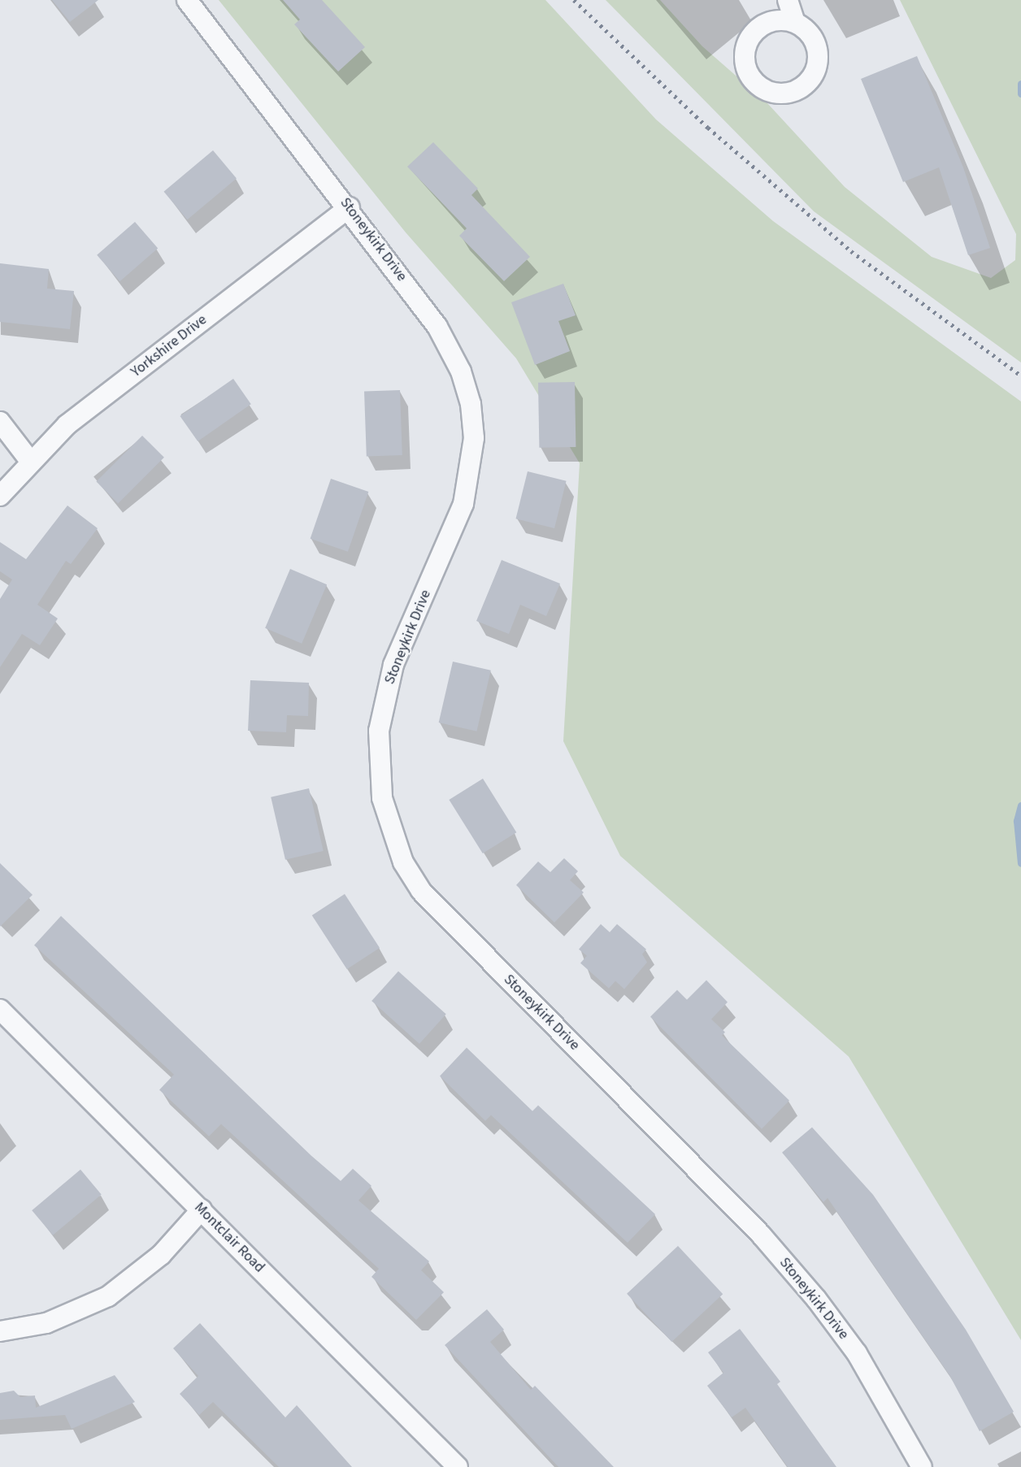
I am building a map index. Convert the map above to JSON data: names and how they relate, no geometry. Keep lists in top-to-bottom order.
{
  "streets": {
    "street": ["Stoneykirk Drive", "Yorkshire Drive", "Montclair Road"]
  },
  "crossings": [
    ["Stoneykirk Drive", "Yorkshire Drive"]
  ]
}
